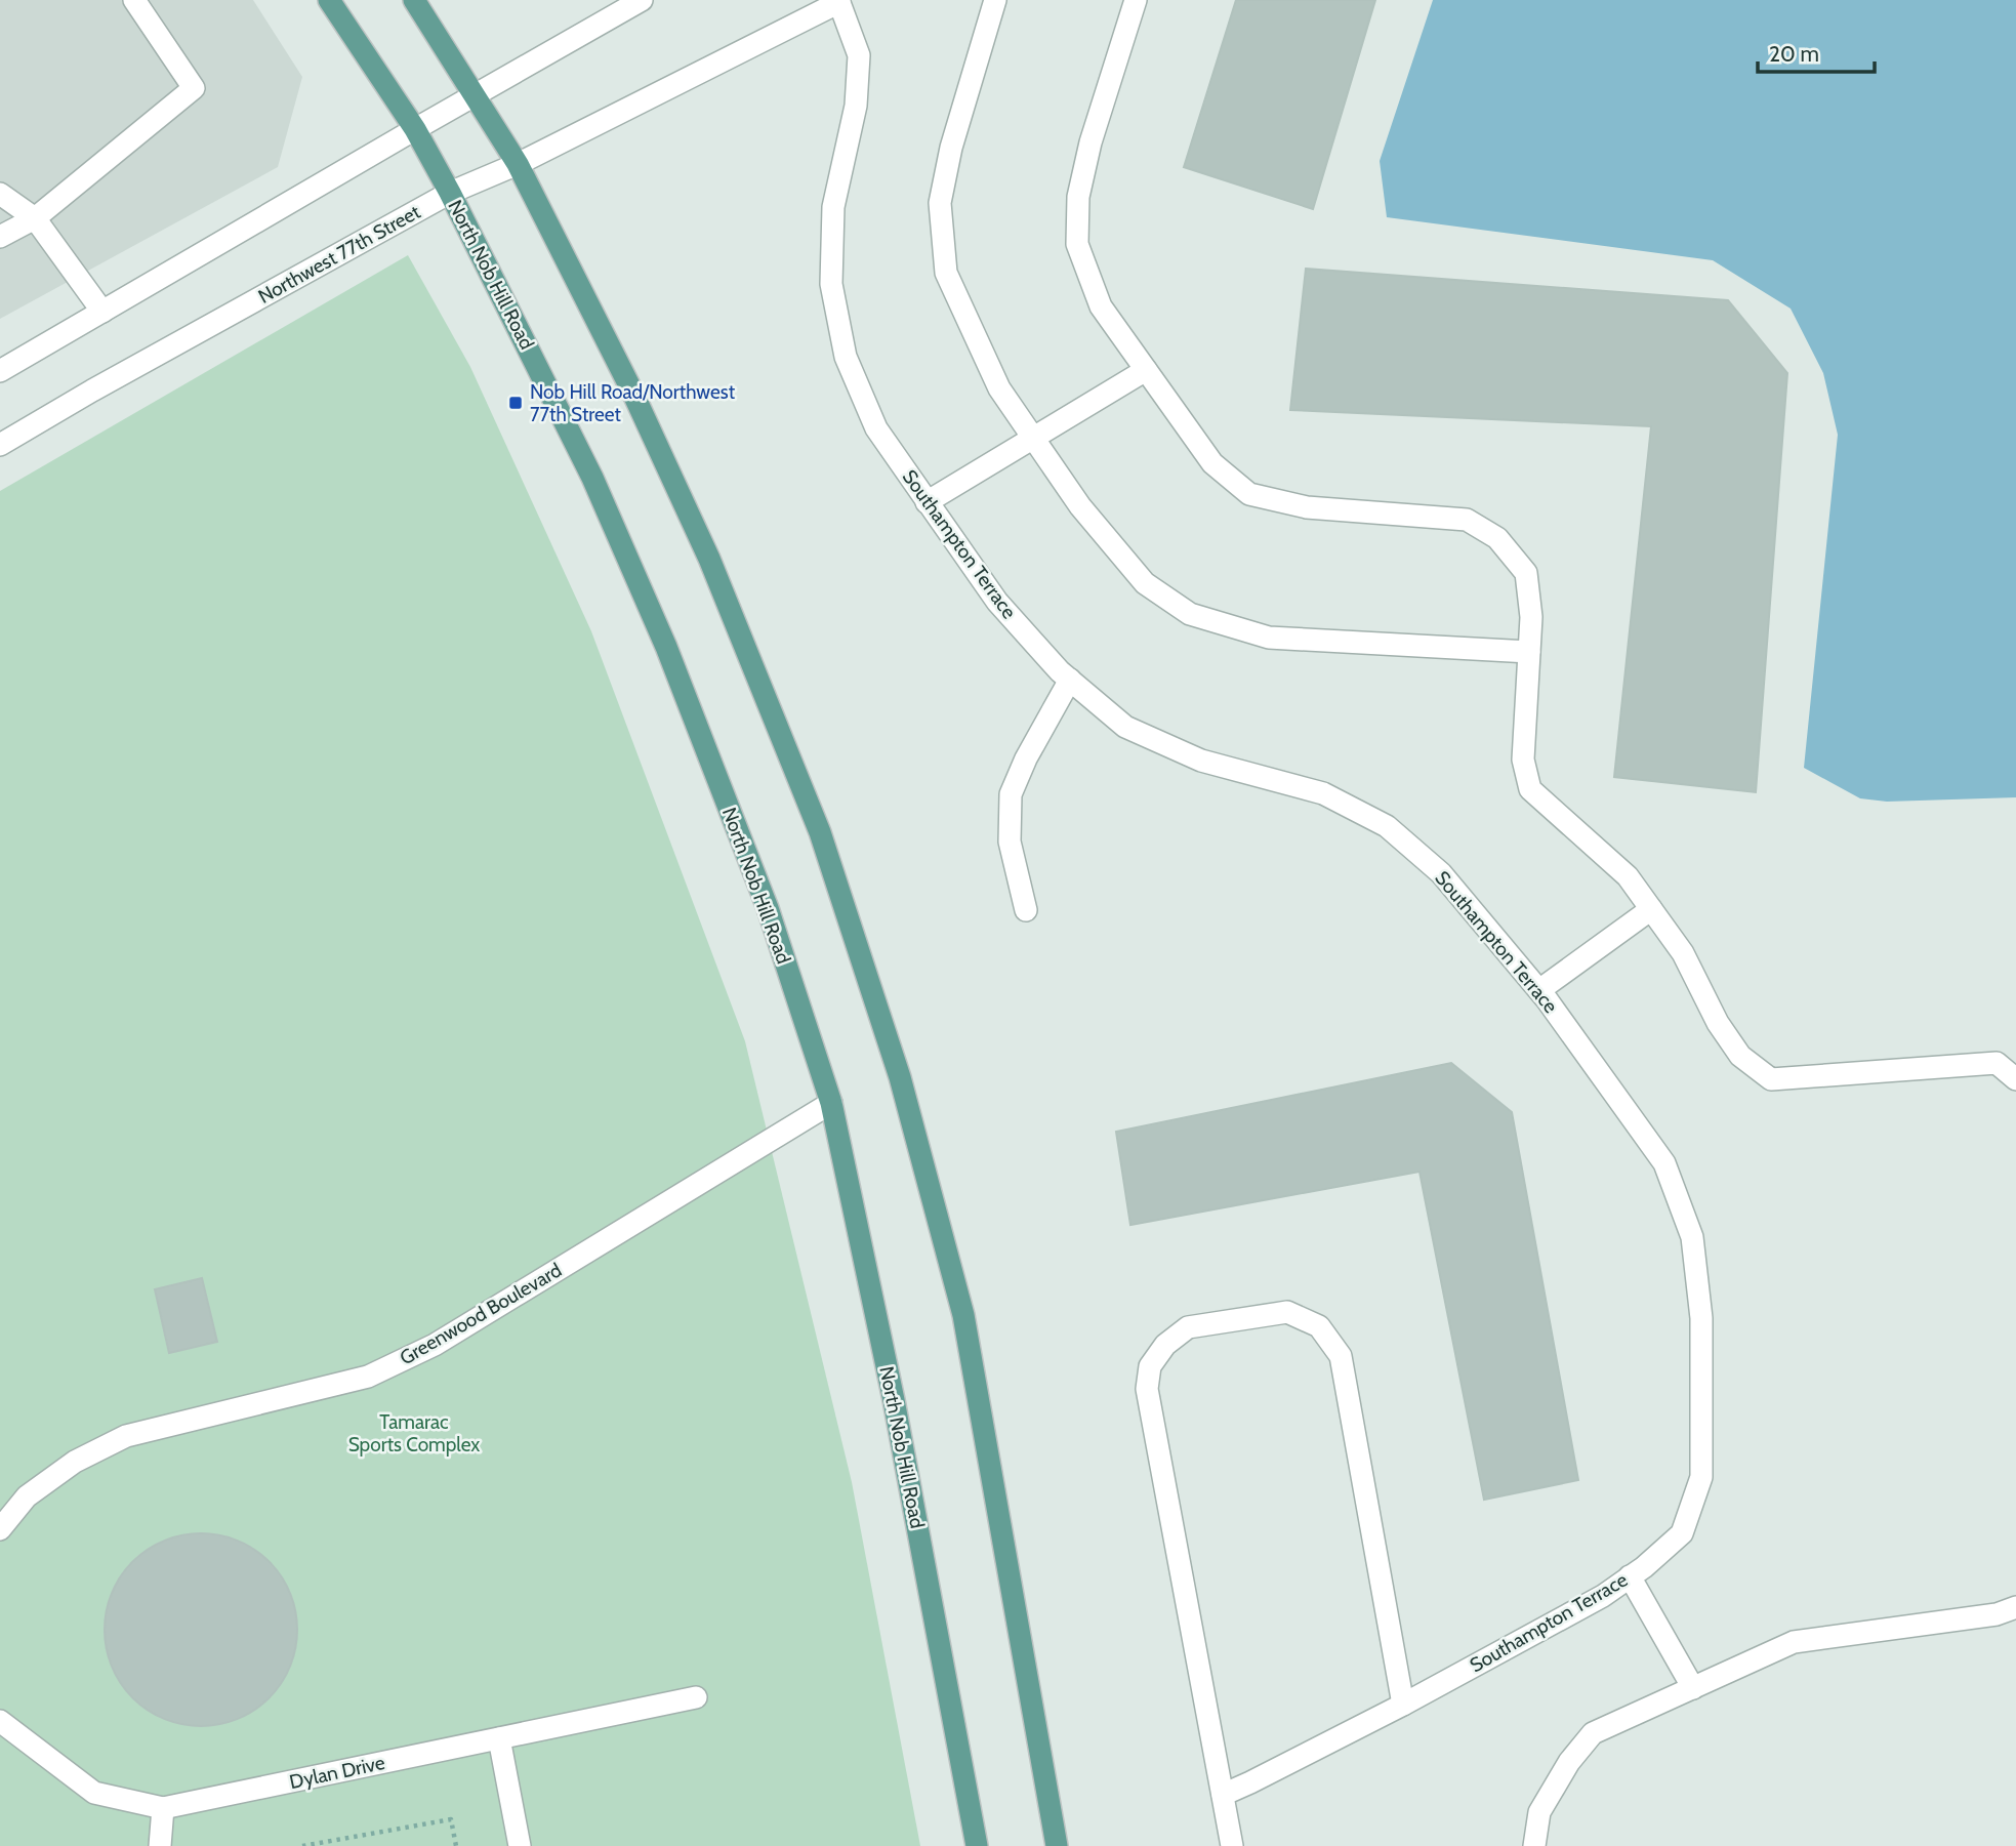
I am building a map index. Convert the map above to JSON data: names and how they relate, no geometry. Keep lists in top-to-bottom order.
{
  "streets": {
    "main road": ["North Nob Hill Road"],
    "street": [
      "Northwest 77th Street",
      "Southampton Terrace",
      "Greenwood Boulevard",
      "Dylan Drive"
    ]
  },
  "crossings": [
    ["Northwest 77th Street", "North Nob Hill Road"],
    ["Northwest 77th Street", "Southampton Terrace"],
    ["North Nob Hill Road", "Greenwood Boulevard"]
  ],
  "parks": ["Tamarac Sports Complex"],
  "places": {
    "transit": ["Nob Hill Road/Northwest 77th Street"]
  },
  "scale_bar": "20 m"
}
